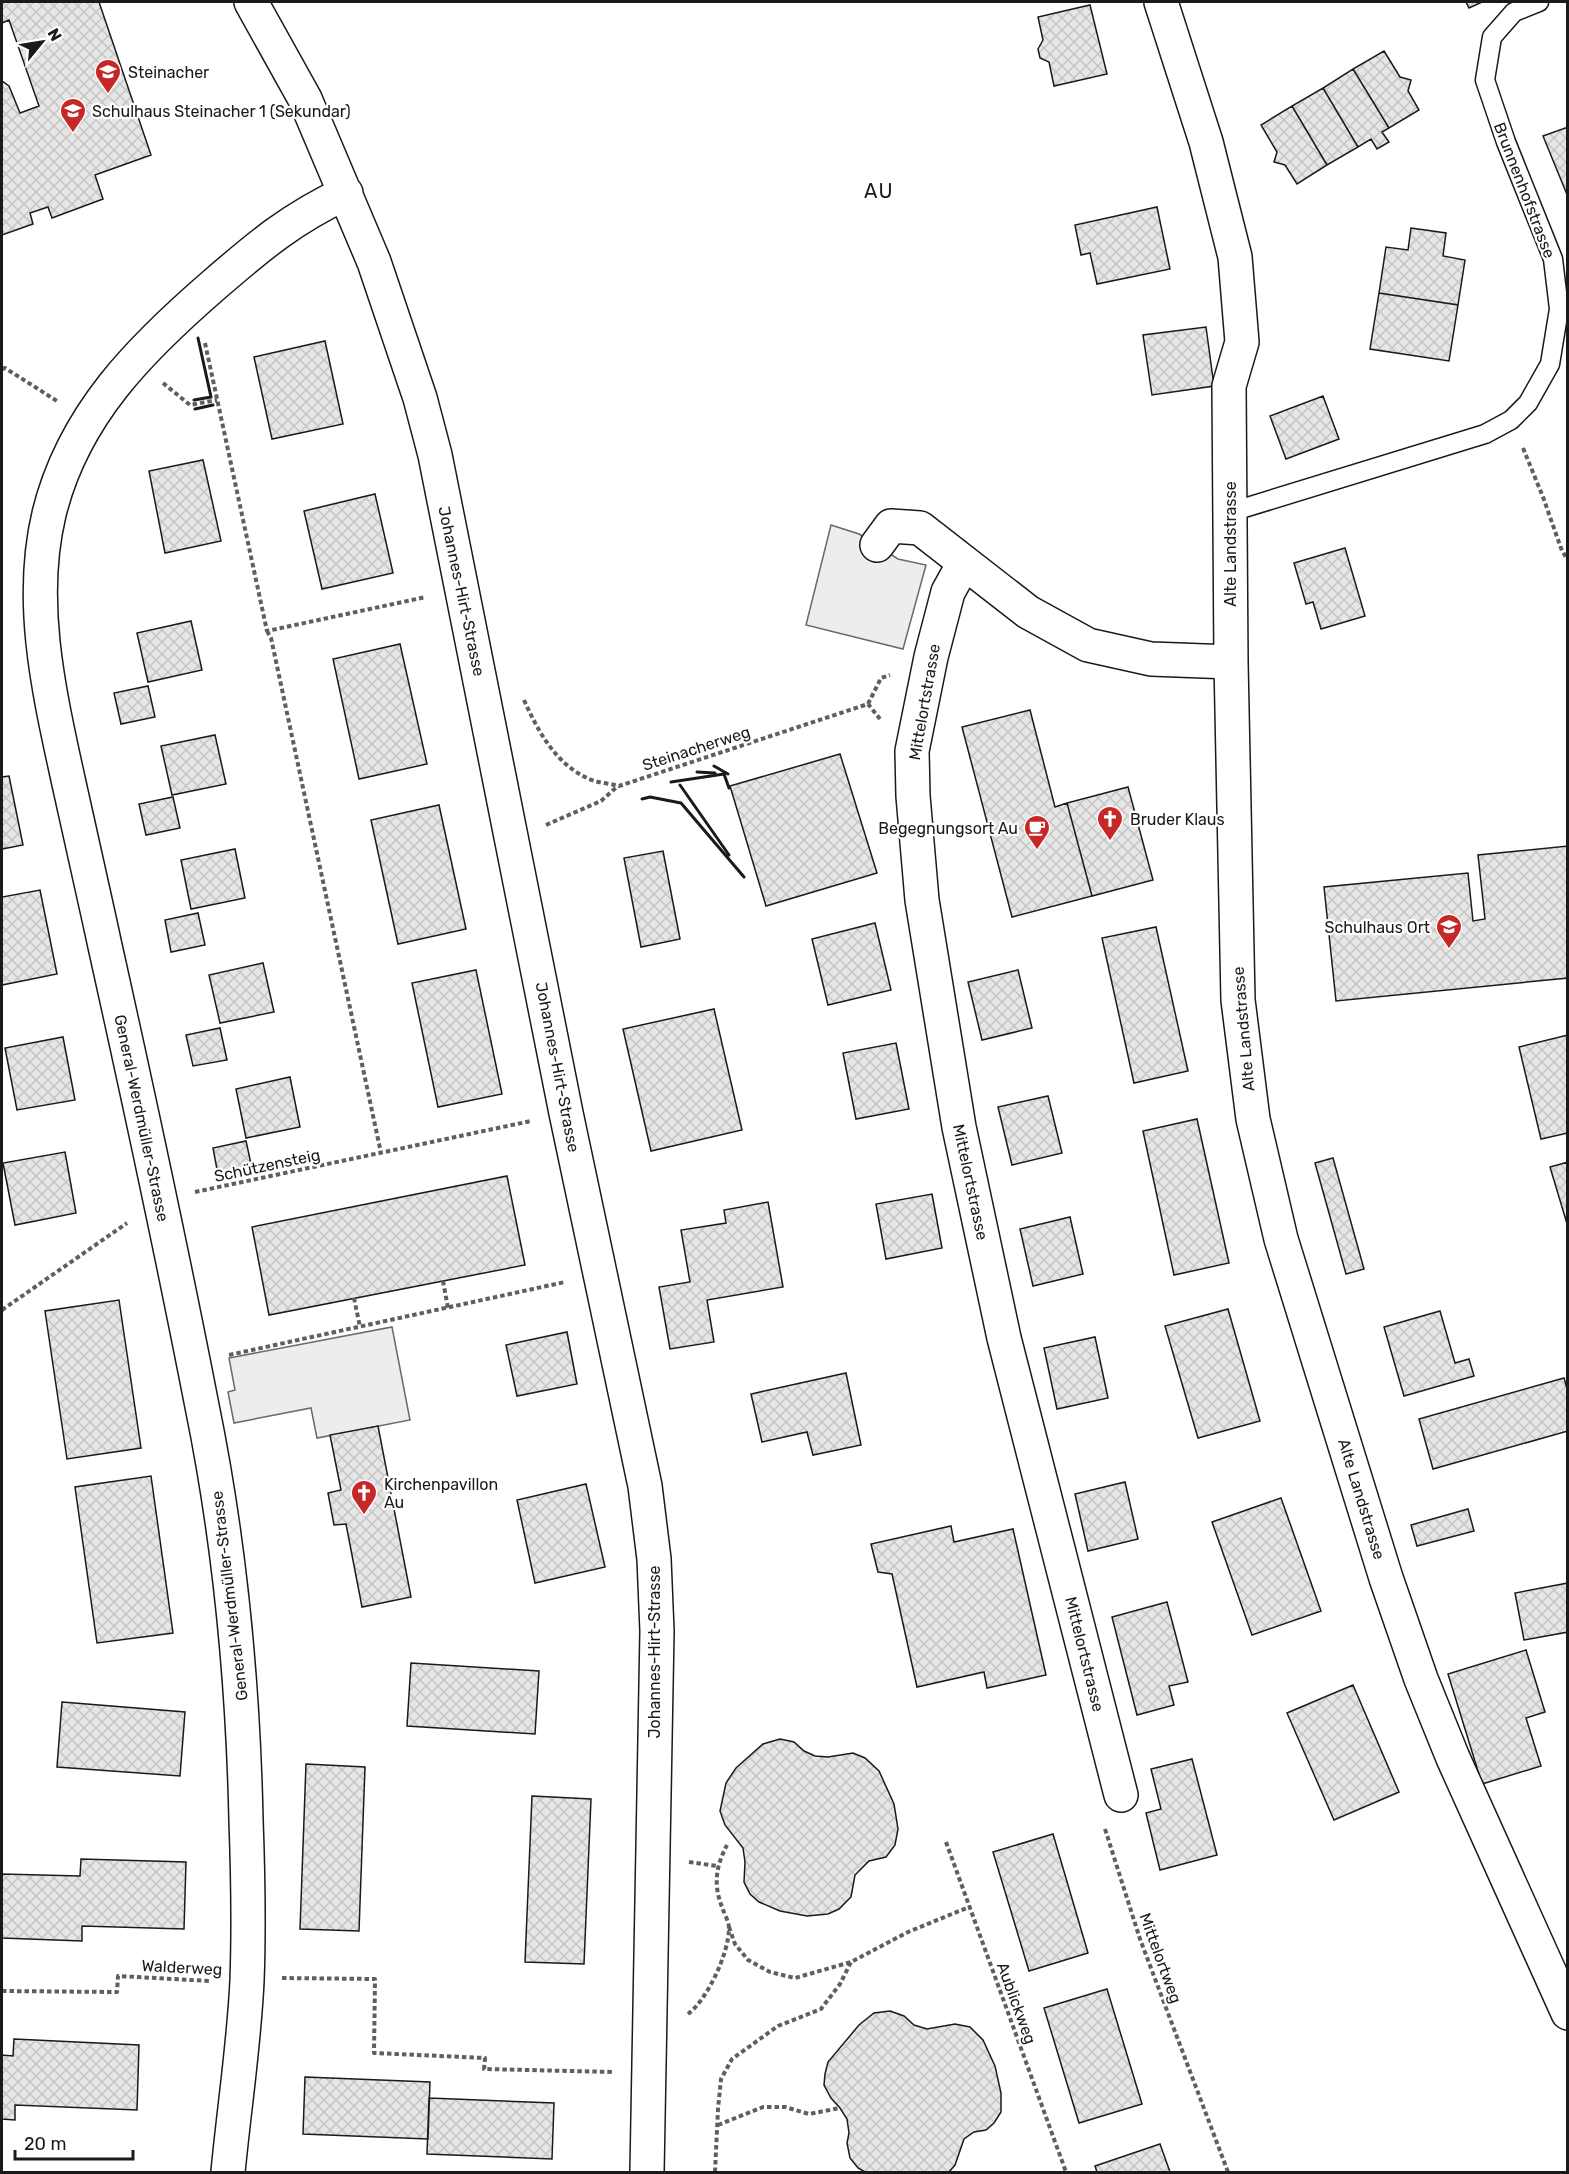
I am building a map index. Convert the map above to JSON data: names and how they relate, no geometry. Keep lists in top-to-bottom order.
{
  "streets": {
    "street": [
      "Alte Landstrasse",
      "Johannes-Hirt-Strasse",
      "Mittelortstrasse",
      "General-Werdmüller-Strasse"
    ],
    "lane": ["Brunnenhofstrasse"],
    "path": [
      "Steinacherweg",
      "Schützensteig",
      "Mittelortweg",
      "Walderweg",
      "Aublickweg"
    ]
  },
  "crossings": [
    ["Brunnenhofstrasse", "Alte Landstrasse"],
    ["Johannes-Hirt-Strasse", "General-Werdmüller-Strasse"],
    ["Johannes-Hirt-Strasse", "Schützensteig"],
    ["Johannes-Hirt-Strasse", "Walderweg"],
    ["Mittelortstrasse", "Mittelortweg"],
    ["General-Werdmüller-Strasse", "Schützensteig"],
    ["General-Werdmüller-Strasse", "Walderweg"]
  ],
  "districts": ["AU"],
  "places": {
    "school or university": ["Steinacher", "Schulhaus Steinacher 1 (Sekundar)", "Schulhaus Ort"],
    "church": ["Bruder Klaus", "Kirchenpavillon Au"],
    "cafe": ["Begegnungsort Au"]
  },
  "scale_bar": "20 m",
  "north": "top right"
}
